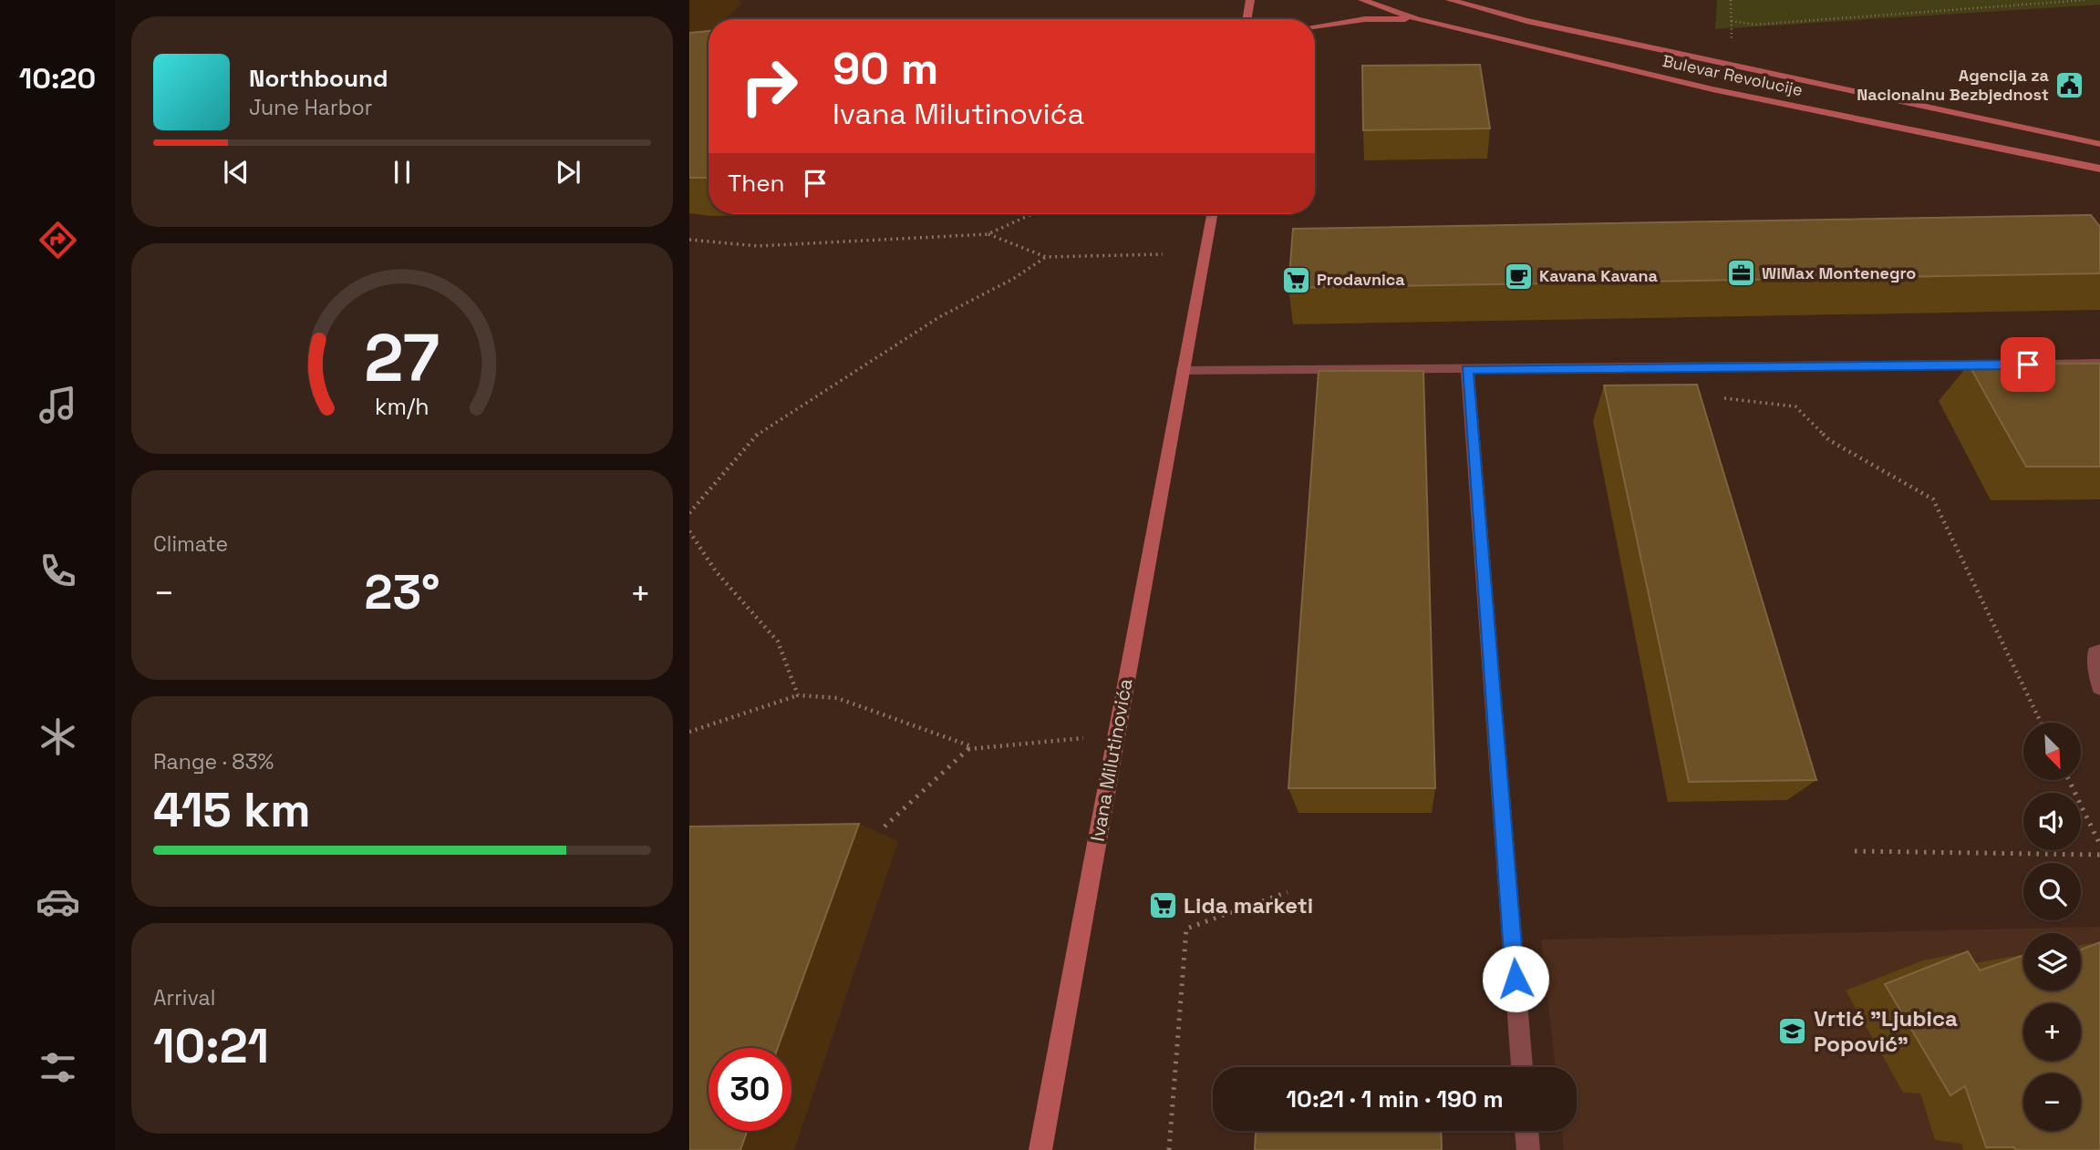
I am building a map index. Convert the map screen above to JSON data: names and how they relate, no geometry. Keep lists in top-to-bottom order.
{
  "streets": {
    "main road": ["Bulevar Revolucije", "Ivana Milutinovića"]
  },
  "places": {
    "public building": ["Agencija za Nacionalnu Bezbjednost"],
    "office": ["WiMax Montenegro"],
    "cafe": ["Kavana Kavana"],
    "supermarket": ["Prodavnica", "Lida marketi"],
    "school or university": ["Vrtić \"Ljubica Popović\""]
  },
  "north": "bottom right",
  "page": {
    "tabs": "10:20",
    "turn": ["90 m", "Ivana Milutinovića"],
    "song": ["Northbound", "June Harbor"],
    "then": "Then",
    "tile": [
      "Climate",
      ["Range · 83%", "415 km"],
      ["Arrival", "10:21"]
    ],
    "heat": ["−", "23°", "+"],
    "map_buttons": ["+", "−"],
    "limit": "30",
    "trip": "10:21 · 1 min · 190 m",
    "gauge": ["27", "km/h"]
  }
}
